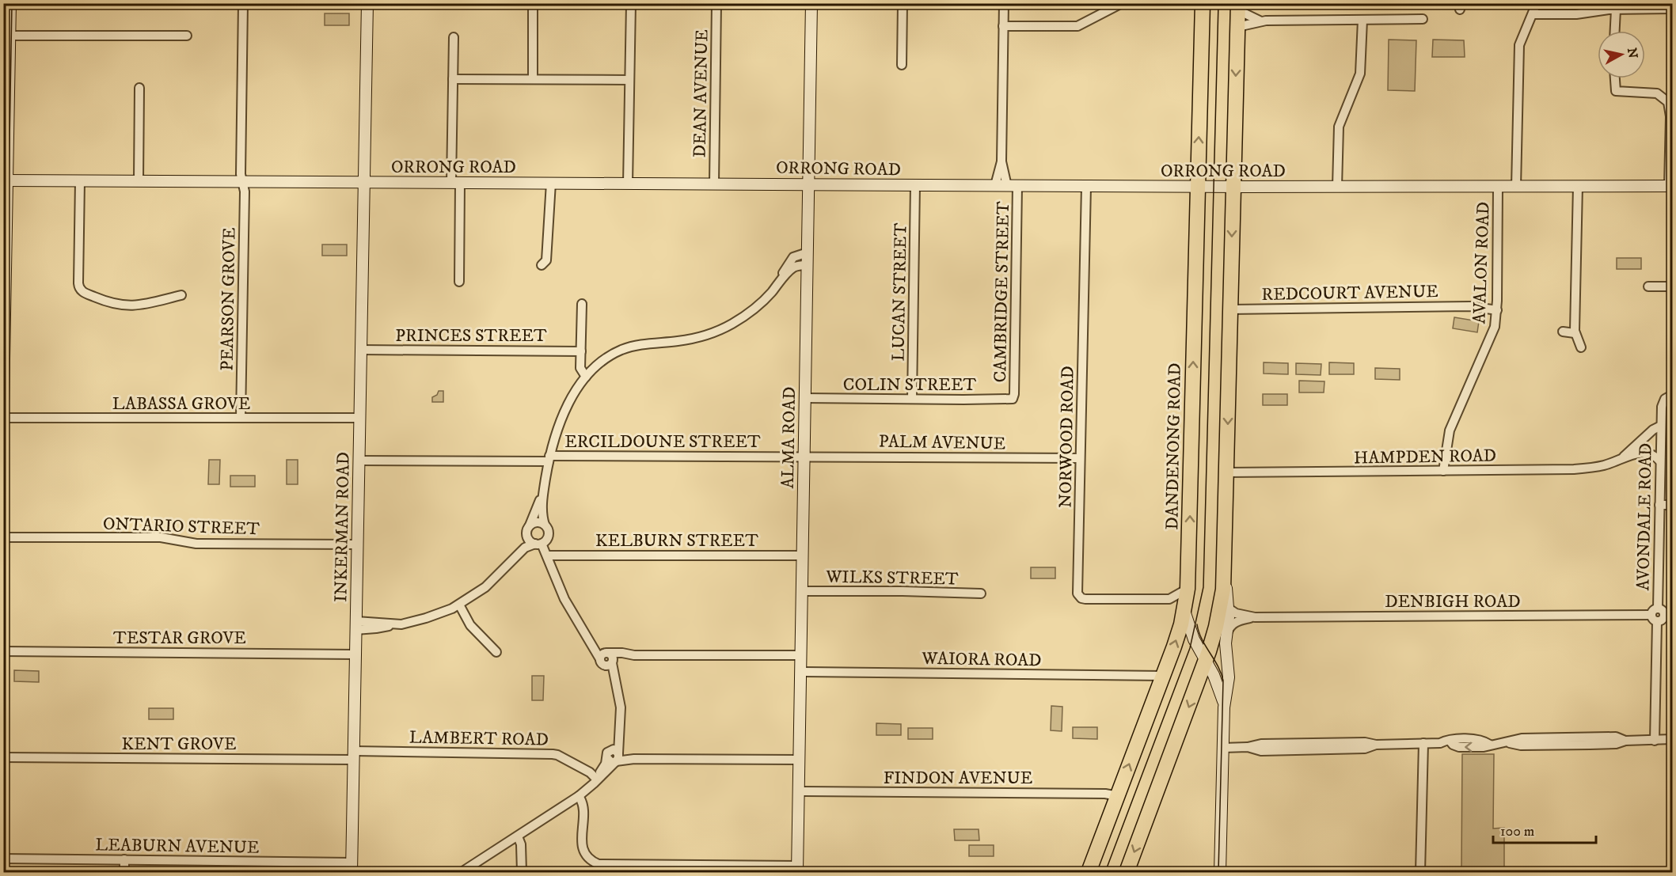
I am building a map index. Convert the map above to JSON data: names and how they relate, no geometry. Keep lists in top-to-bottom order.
{
  "streets": {
    "highway": ["DANDENONG ROAD"],
    "street": [
      "DEAN AVENUE",
      "ORRONG ROAD",
      "AVALON ROAD",
      "LUCAN STREET",
      "CAMBRIDGE STREET",
      "REDCOURT AVENUE",
      "PEARSON GROVE",
      "PRINCES STREET",
      "COLIN STREET",
      "LABASSA GROVE",
      "NORWOOD ROAD",
      "ALMA ROAD",
      "ERCILDOUNE STREET",
      "PALM AVENUE",
      "HAMPDEN ROAD",
      "AVONDALE ROAD",
      "ONTARIO STREET",
      "INKERMAN ROAD",
      "KELBURN STREET",
      "WILKS STREET",
      "DENBIGH ROAD",
      "TESTAR GROVE",
      "WAIORA ROAD",
      "LAMBERT ROAD",
      "KENT GROVE",
      "FINDON AVENUE",
      "LEABURN AVENUE"
    ]
  },
  "crossings": [
    ["DEAN AVENUE", "ORRONG ROAD"],
    ["ORRONG ROAD", "AVALON ROAD"],
    ["ORRONG ROAD", "LUCAN STREET"],
    ["ORRONG ROAD", "CAMBRIDGE STREET"],
    ["ORRONG ROAD", "PEARSON GROVE"],
    ["ORRONG ROAD", "NORWOOD ROAD"],
    ["ORRONG ROAD", "ALMA ROAD"],
    ["ORRONG ROAD", "DANDENONG ROAD"],
    ["ORRONG ROAD", "INKERMAN ROAD"],
    ["AVALON ROAD", "REDCOURT AVENUE"],
    ["AVALON ROAD", "HAMPDEN ROAD"],
    ["LUCAN STREET", "COLIN STREET"],
    ["CAMBRIDGE STREET", "COLIN STREET"],
    ["PEARSON GROVE", "LABASSA GROVE"],
    ["PRINCES STREET", "INKERMAN ROAD"],
    ["COLIN STREET", "ALMA ROAD"],
    ["LABASSA GROVE", "INKERMAN ROAD"],
    ["NORWOOD ROAD", "PALM AVENUE"],
    ["NORWOOD ROAD", "DANDENONG ROAD"],
    ["ALMA ROAD", "ERCILDOUNE STREET"],
    ["ALMA ROAD", "PALM AVENUE"],
    ["ALMA ROAD", "KELBURN STREET"],
    ["ALMA ROAD", "WILKS STREET"],
    ["ALMA ROAD", "WAIORA ROAD"],
    ["ALMA ROAD", "FINDON AVENUE"],
    ["ERCILDOUNE STREET", "PALM AVENUE"],
    ["ERCILDOUNE STREET", "INKERMAN ROAD"],
    ["DANDENONG ROAD", "WAIORA ROAD"],
    ["DANDENONG ROAD", "FINDON AVENUE"],
    ["HAMPDEN ROAD", "AVONDALE ROAD"],
    ["ONTARIO STREET", "INKERMAN ROAD"],
    ["INKERMAN ROAD", "TESTAR GROVE"],
    ["INKERMAN ROAD", "LAMBERT ROAD"],
    ["INKERMAN ROAD", "KENT GROVE"],
    ["INKERMAN ROAD", "LEABURN AVENUE"],
    ["LAMBERT ROAD", "KENT GROVE"]
  ],
  "scale_bar": "100 m",
  "north": "right"
}
